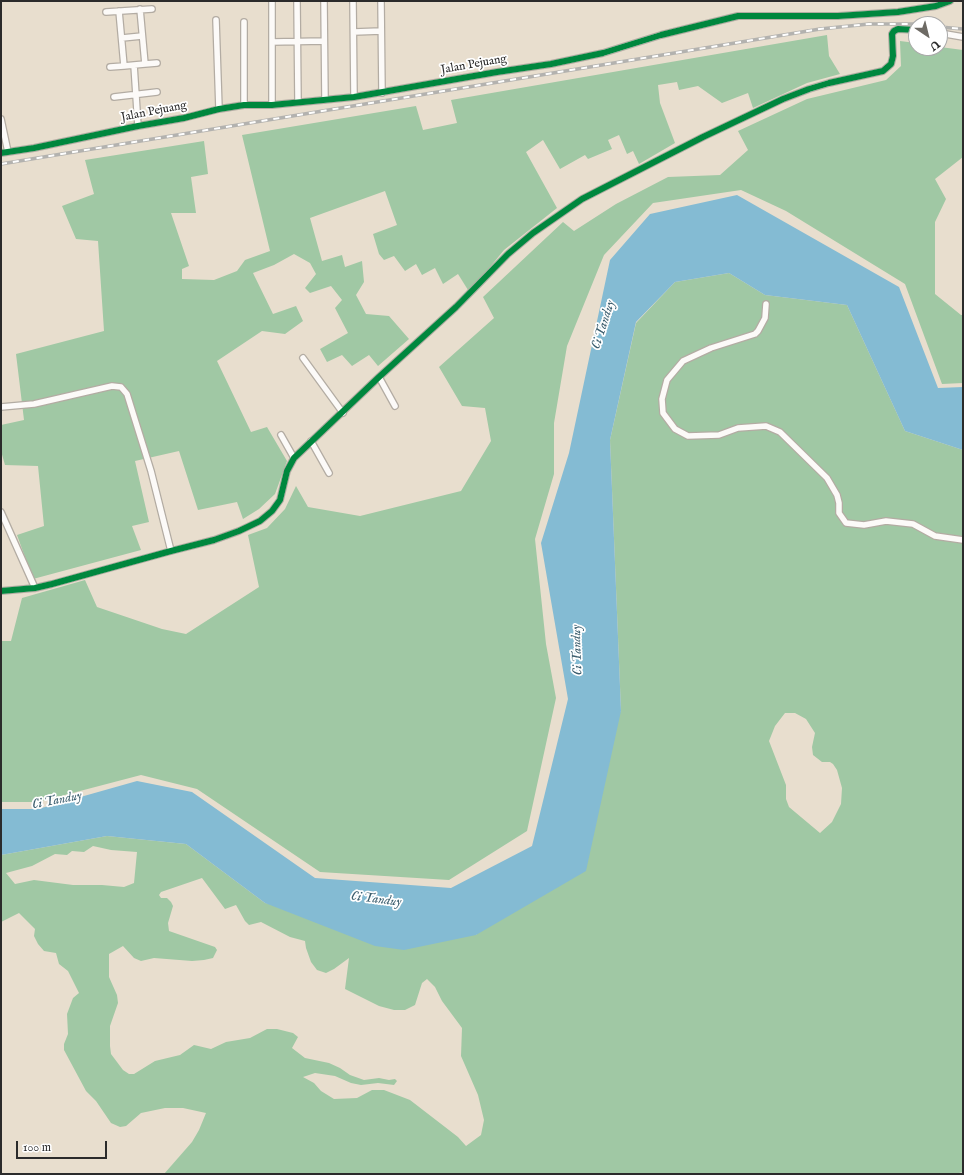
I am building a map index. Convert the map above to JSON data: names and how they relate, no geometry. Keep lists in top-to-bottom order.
{
  "streets": {
    "street": ["Jalan Pejuang"]
  },
  "water": ["Ci Tanduy"],
  "scale_bar": "100 m",
  "north": "bottom right"
}
